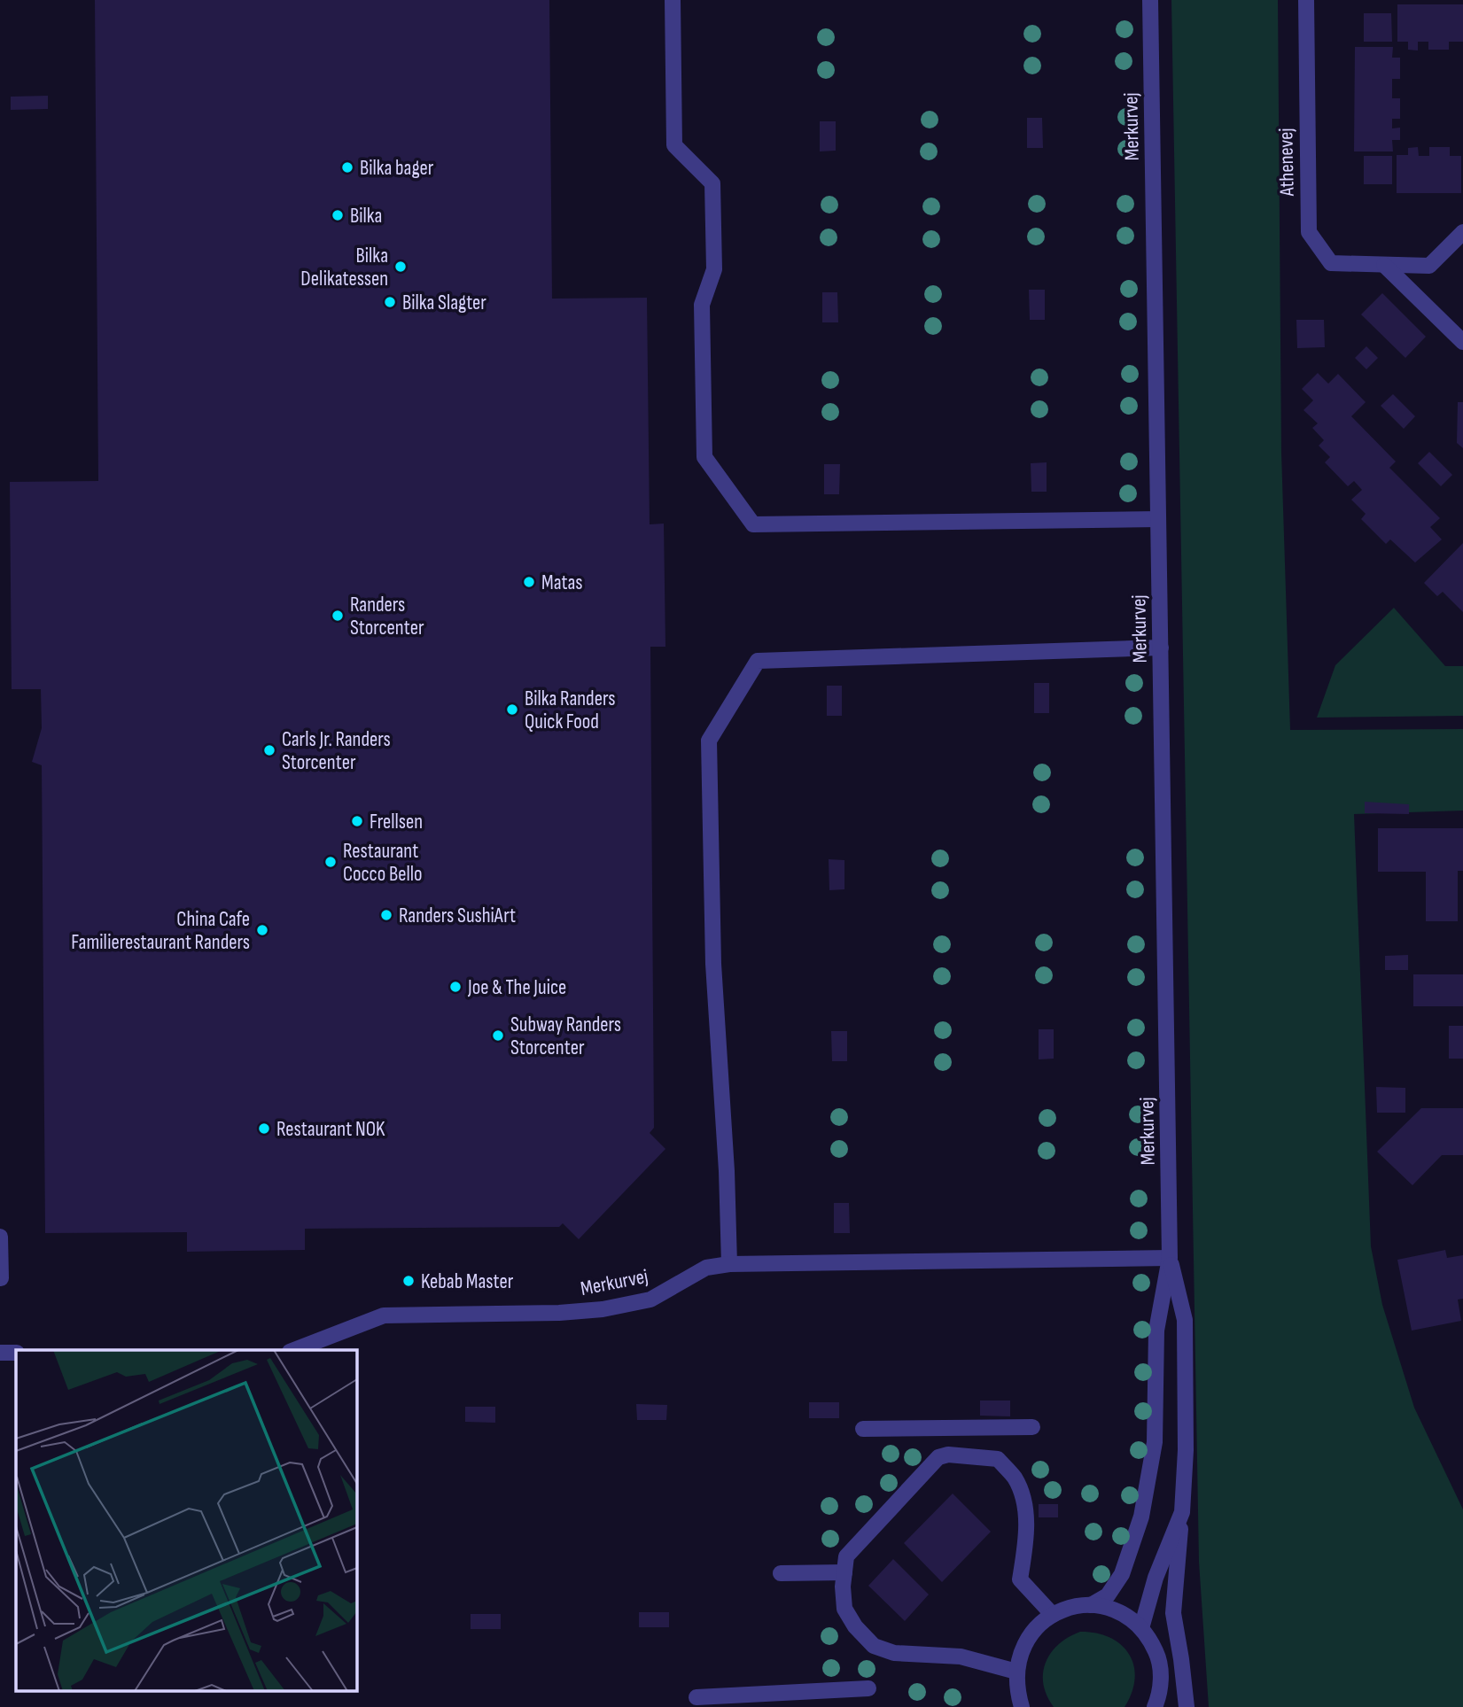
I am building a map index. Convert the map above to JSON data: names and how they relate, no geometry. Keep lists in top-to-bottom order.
{
  "streets": {
    "street": ["Merkurvej", "Athenevej"]
  },
  "places": [
    "Bilka bager",
    "Bilka",
    "Bilka Delikatessen",
    "Bilka Slagter",
    "Matas",
    "Randers Storcenter",
    "Bilka Randers Quick Food",
    "Carls Jr. Randers Storcenter",
    "Frellsen",
    "Restaurant Cocco Bello",
    "Randers SushiArt",
    "China Cafe Familierestaurant Randers",
    "Joe & The Juice",
    "Subway Randers Storcenter",
    "Restaurant NOK",
    "Kebab Master"
  ]
}
